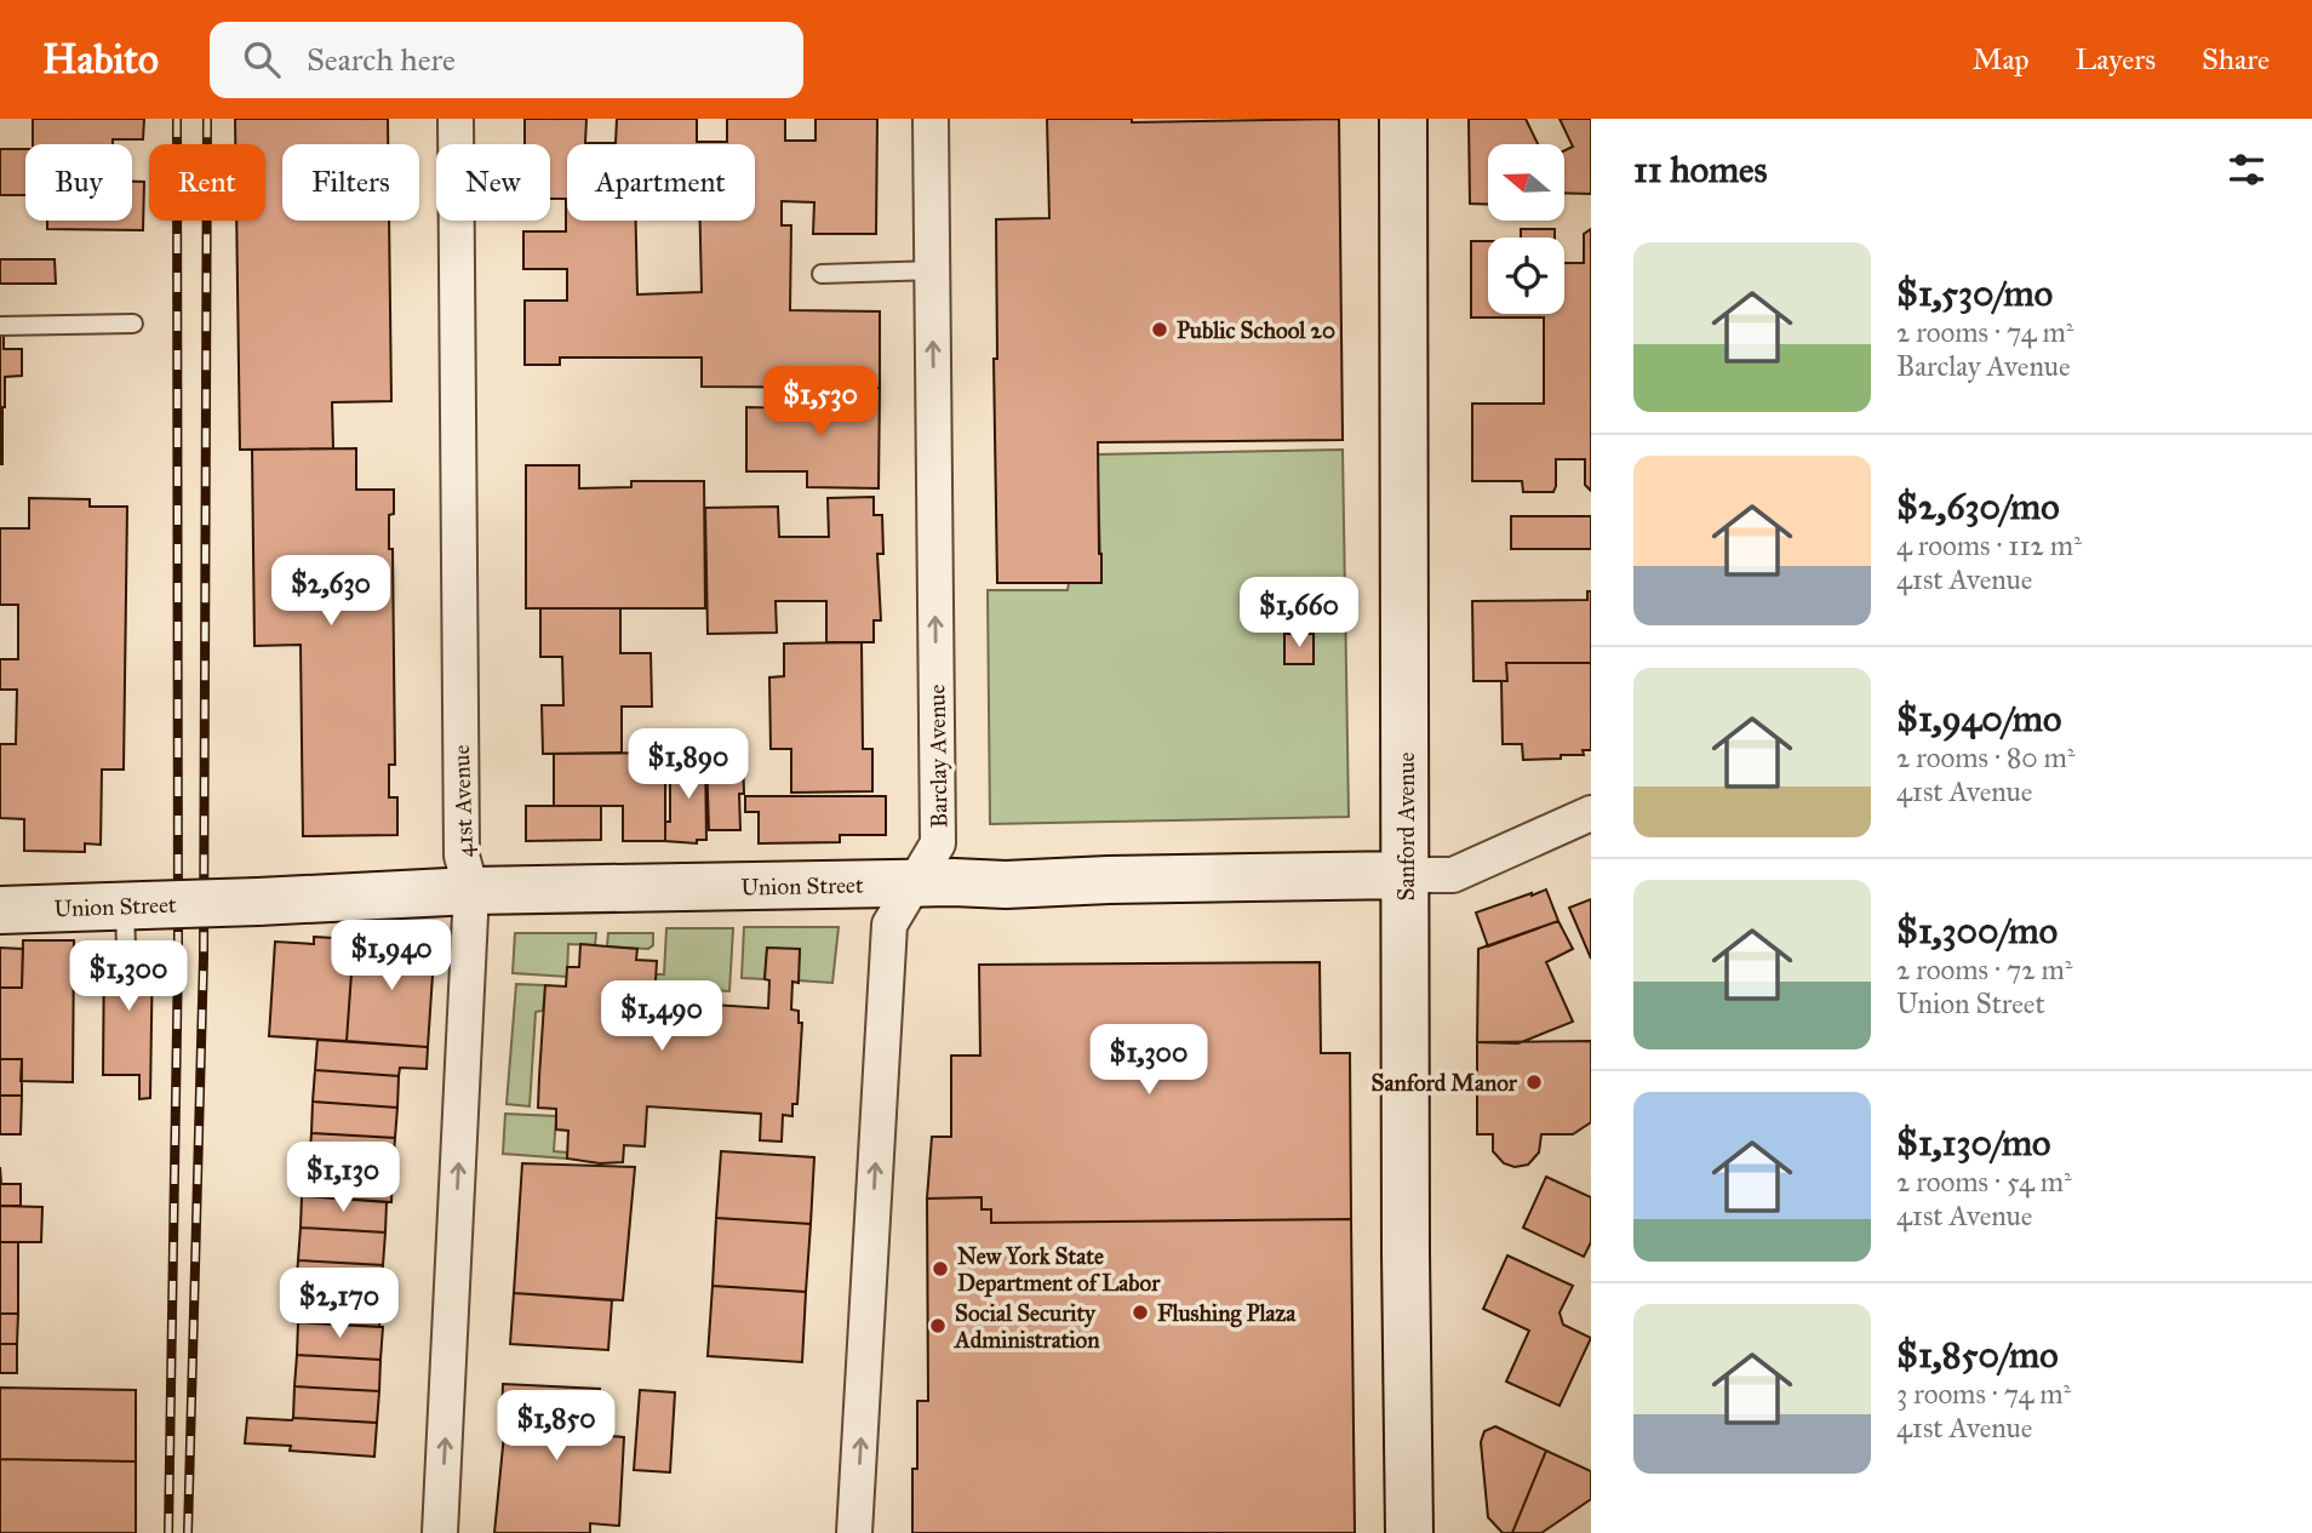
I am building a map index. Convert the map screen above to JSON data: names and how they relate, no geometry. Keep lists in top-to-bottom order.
{
  "streets": {
    "street": [
      "Barclay Avenue",
      "41st Avenue",
      "Sanford Avenue",
      "Union Street"
    ]
  },
  "crossings": [
    ["Barclay Avenue", "Union Street"],
    ["41st Avenue", "Union Street"],
    ["Sanford Avenue", "Union Street"]
  ],
  "one_way": ["Barclay Avenue", "41st Avenue"],
  "places": [
    "Public School 20",
    "Sanford Manor",
    "New York State Department of Labor",
    "Flushing Plaza",
    "Social Security Administration"
  ],
  "north": "left",
  "page": {
    "header": "Habito",
    "search": "Search here",
    "nav": ["Map", "Layers", "Share"],
    "heading": "11 homes",
    "chip": [
      "Buy",
      "Rent",
      "Filters",
      "New",
      "Apartment"
    ],
    "list": [
      {
        "name": "$1,530/mo",
        "note": "2 rooms · 74 m² · Barclay Avenue"
      },
      {
        "name": "$2,630/mo",
        "note": "4 rooms · 112 m² · 41st Avenue"
      },
      {
        "name": "$1,940/mo",
        "note": "2 rooms · 80 m² · 41st Avenue"
      },
      {
        "name": "$1,300/mo",
        "note": "2 rooms · 72 m² · Union Street"
      },
      {
        "name": "$1,130/mo",
        "note": "2 rooms · 54 m² · 41st Avenue"
      },
      {
        "name": "$1,850/mo",
        "note": "3 rooms · 74 m² · 41st Avenue"
      }
    ],
    "price": [
      "$1,530",
      "$2,630",
      "$1,660",
      "$1,890",
      "$1,940",
      "$1,300",
      "$1,490",
      "$1,300",
      "$1,130",
      "$2,170",
      "$1,850"
    ]
  }
}
